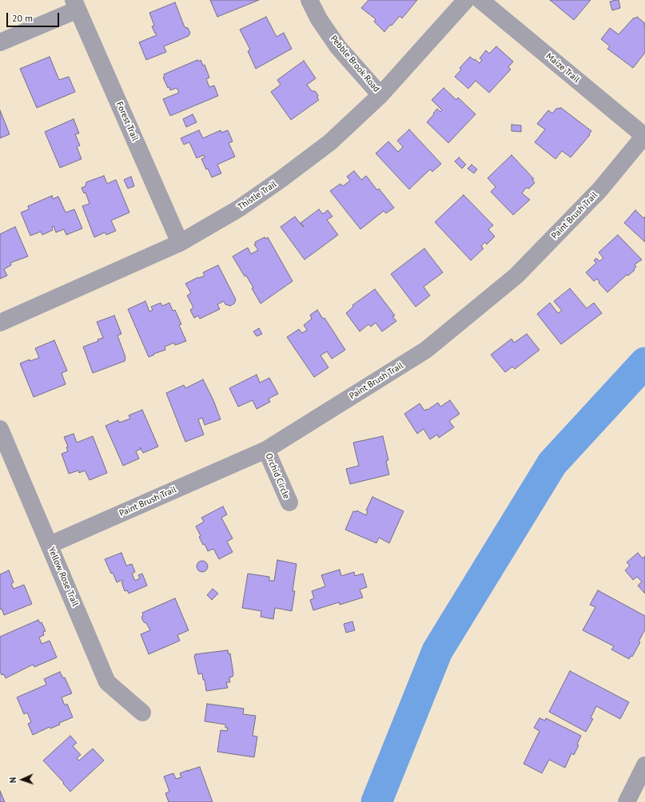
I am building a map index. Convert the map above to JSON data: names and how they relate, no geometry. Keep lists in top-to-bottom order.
{
  "streets": {
    "street": [
      "Pebble Brook Road",
      "Maize Trail",
      "Forest Trail",
      "Thistle Trail",
      "Paint Brush Trail",
      "Orchid Circle",
      "Yellow Rose Trail"
    ]
  },
  "crossings": [
    ["Pebble Brook Road", "Thistle Trail"],
    ["Maize Trail", "Paint Brush Trail"],
    ["Forest Trail", "Thistle Trail"],
    ["Paint Brush Trail", "Orchid Circle"],
    ["Paint Brush Trail", "Yellow Rose Trail"]
  ],
  "scale_bar": "20 m",
  "north": "left"
}
